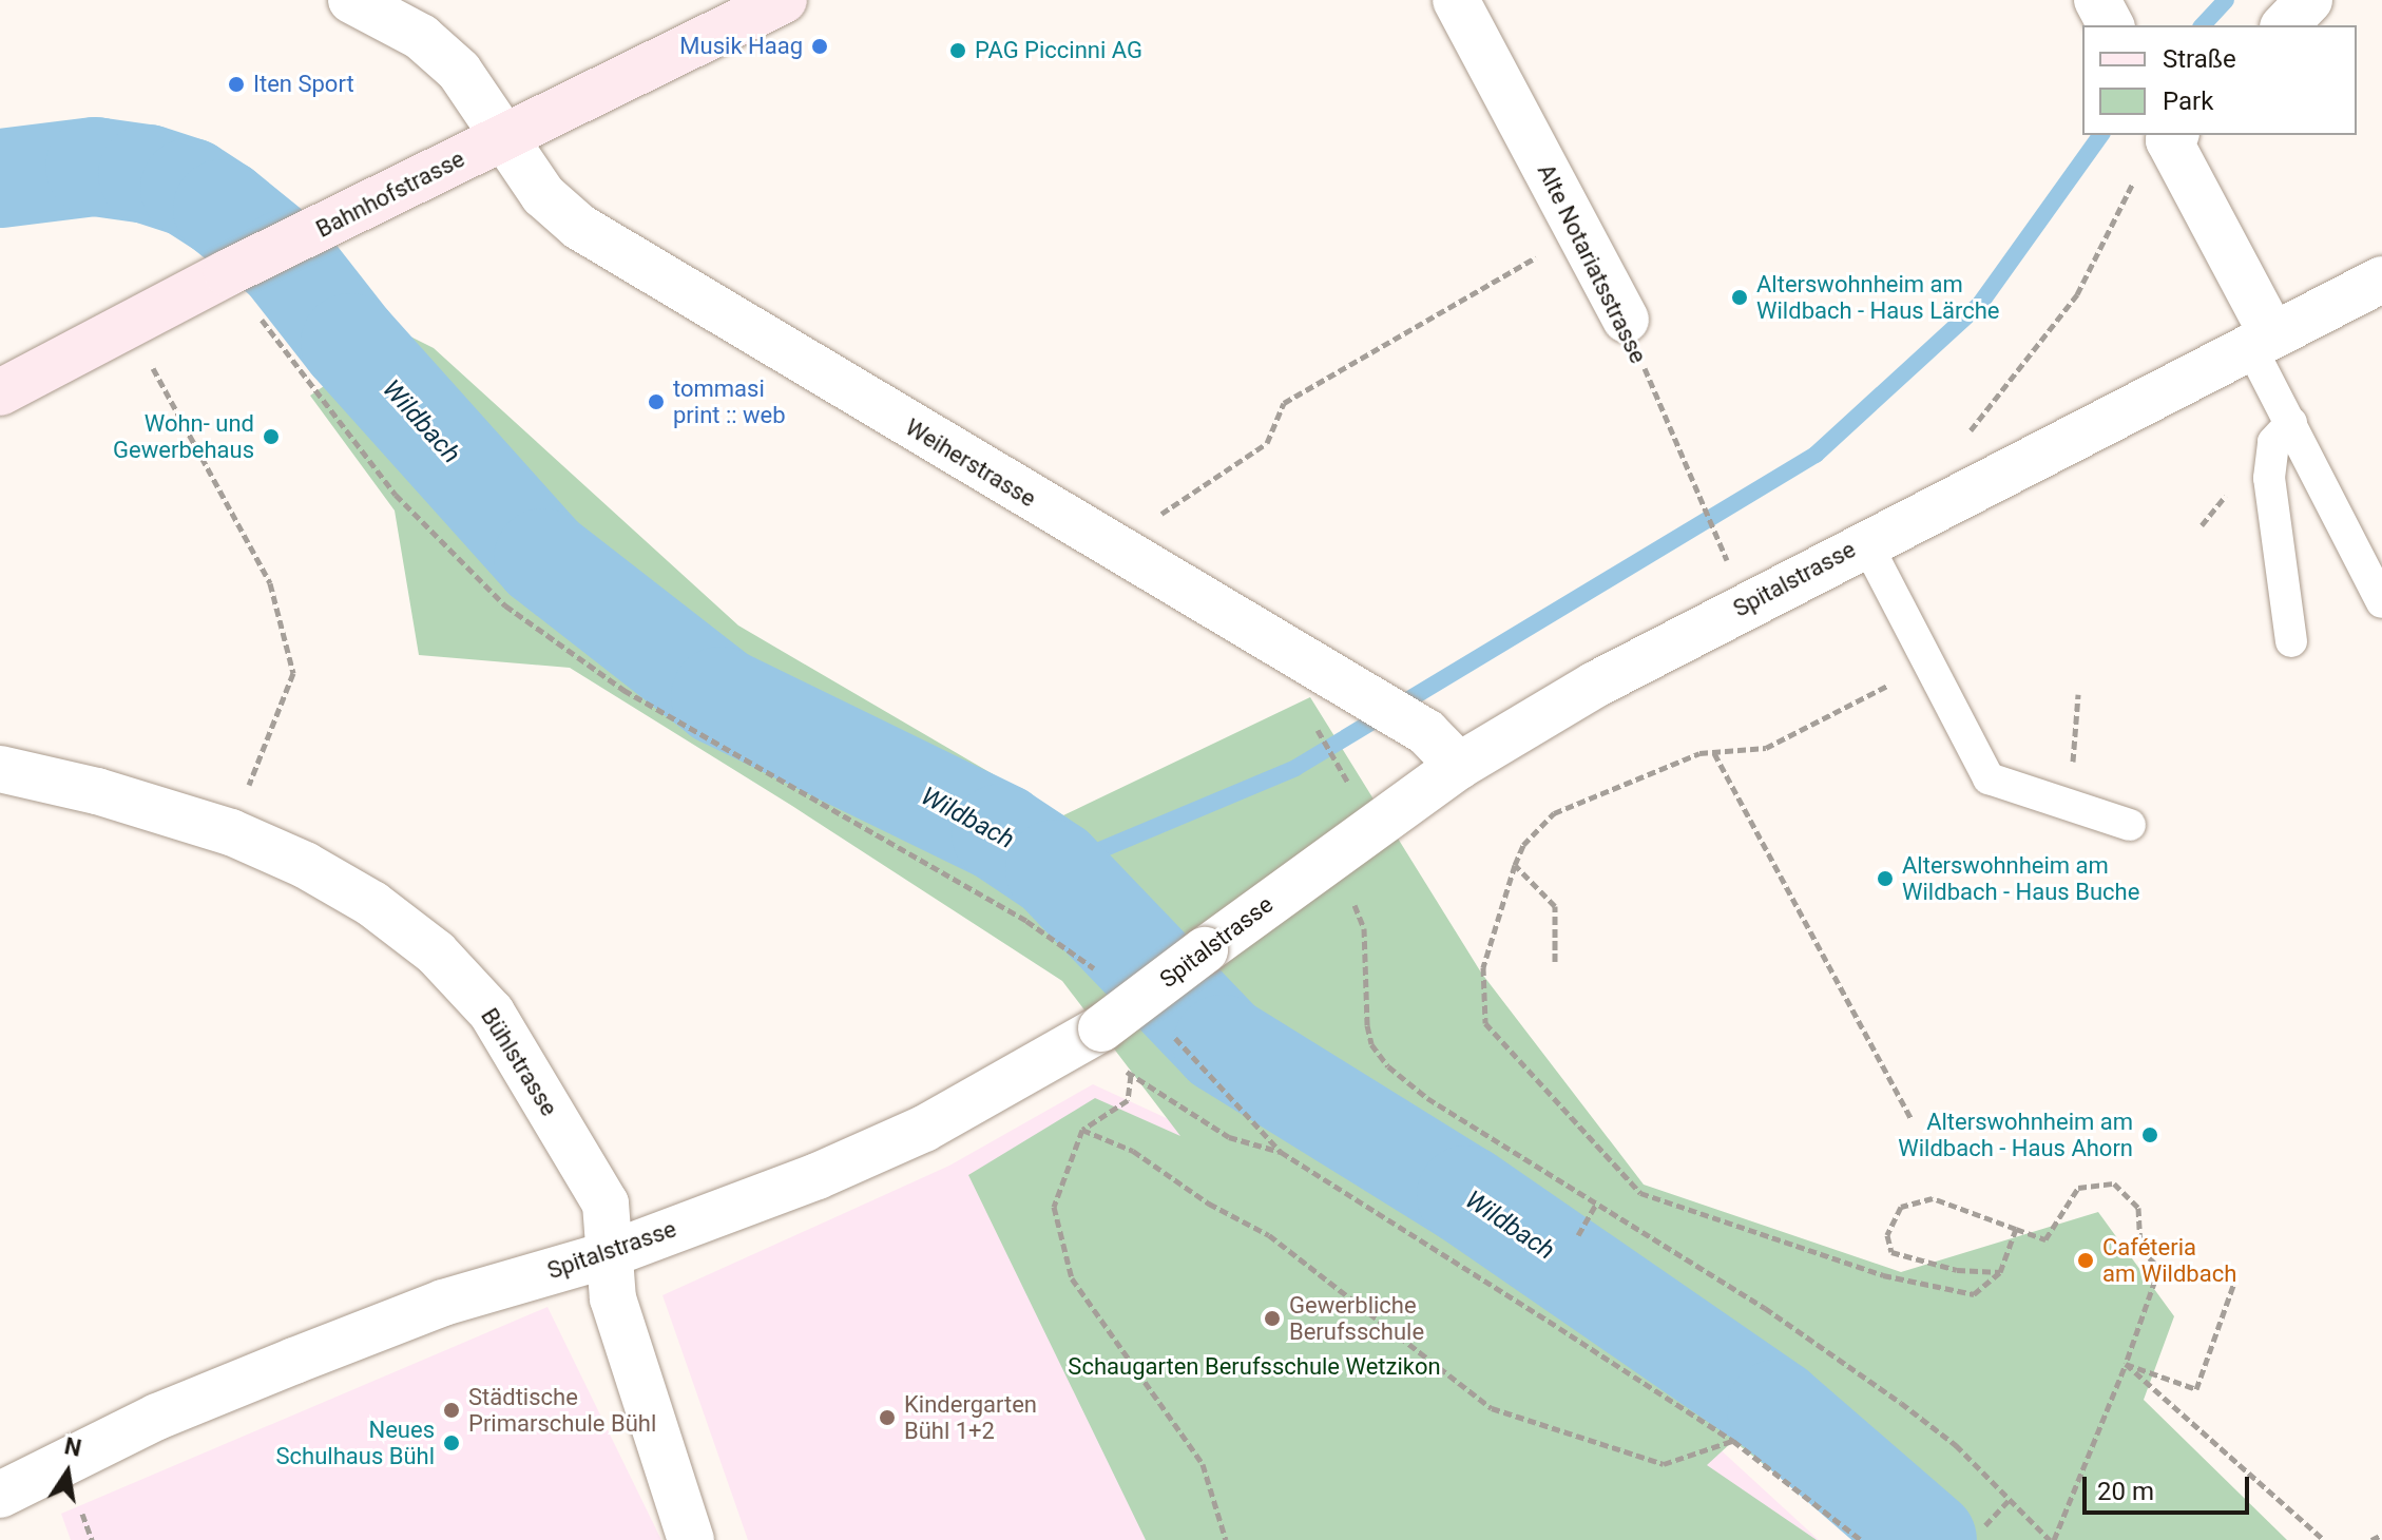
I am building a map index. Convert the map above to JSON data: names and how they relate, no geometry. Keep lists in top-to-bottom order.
{
  "streets": {
    "main road": ["Bahnhofstrasse"],
    "street": [
      "Alte Notariatsstrasse",
      "Weiherstrasse",
      "Spitalstrasse",
      "Bühlstrasse"
    ]
  },
  "crossings": [
    ["Bahnhofstrasse", "Weiherstrasse"],
    ["Weiherstrasse", "Spitalstrasse"],
    ["Spitalstrasse", "Bühlstrasse"]
  ],
  "water": ["Wildbach"],
  "parks": ["Schaugarten Berufsschule Wetzikon"],
  "places": [
    "Musik Haag",
    "PAG Piccinni AG",
    "Iten Sport",
    "Alterswohnheim am Wildbach - Haus Lärche",
    "tommasi print :: web",
    "Wohn- und Gewerbehaus",
    "Alterswohnheim am Wildbach - Haus Buche",
    "Alterswohnheim am Wildbach - Haus Ahorn",
    "Caféteria am Wildbach",
    "Gewerbliche Berufsschule",
    "Städtische Primarschule Bühl",
    "Kindergarten Bühl 1+2",
    "Neues Schulhaus Bühl"
  ],
  "legend": ["Straße", "Park"],
  "scale_bar": "20 m",
  "north": "top"
}
